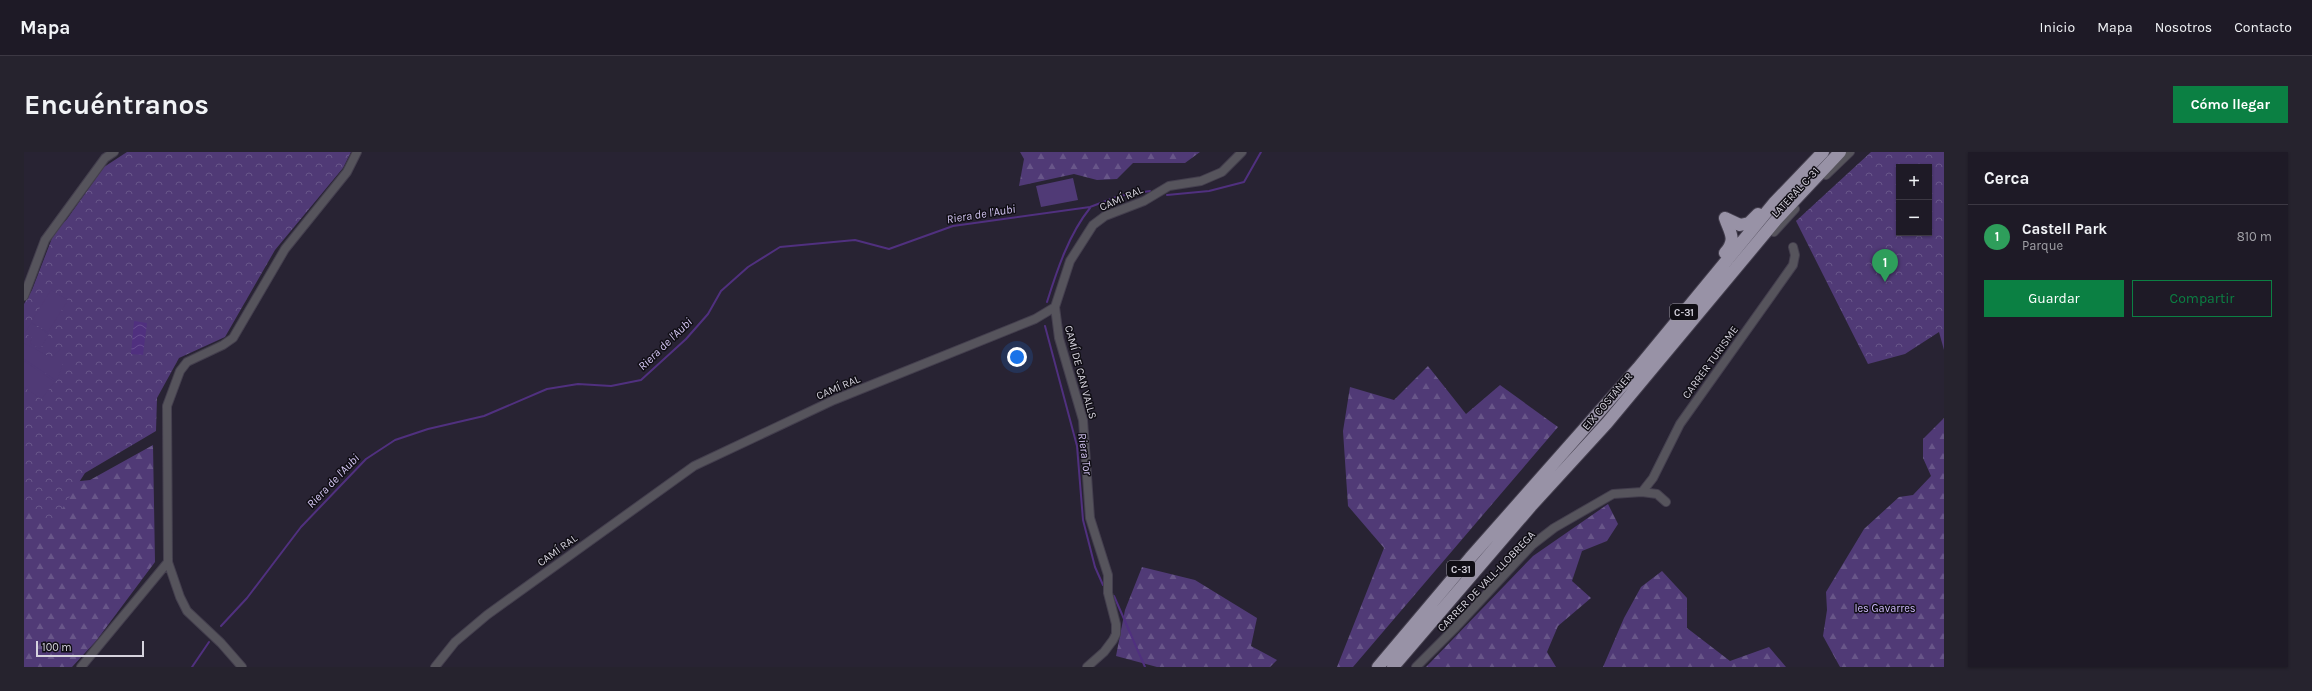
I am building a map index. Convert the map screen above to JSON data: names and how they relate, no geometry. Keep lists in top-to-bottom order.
{
  "streets": {
    "highway": ["C-31", "EIX COSTANER"],
    "street": [
      "LATERAL C-31",
      "CAMÍ RAL",
      "CARRER TURISME",
      "CAMÍ DE CAN VALLS",
      "CARRER DE VALL-LLOBREGA"
    ]
  },
  "crossings": [
    ["CAMÍ RAL", "CAMÍ DE CAN VALLS"],
    ["CARRER TURISME", "CARRER DE VALL-LLOBREGA"]
  ],
  "water": ["Riera de l'Aubi", "Riera Tor"],
  "parks": ["les Gavarres"],
  "scale_bar": "100 m",
  "page": {
    "header": "Mapa",
    "nav": [
      "Inicio",
      "Mapa",
      "Nosotros",
      "Contacto"
    ],
    "buttons": [
      "Cómo llegar",
      ["Guardar", "Compartir"]
    ],
    "title": "Encuéntranos",
    "heading": "Cerca",
    "map_buttons": ["+", "−"],
    "list": [
      {
        "mark": "1",
        "name": "Castell Park",
        "note": "Parque",
        "value": "810 m"
      }
    ],
    "pins": "1",
    "scale": "100 m"
  }
}
